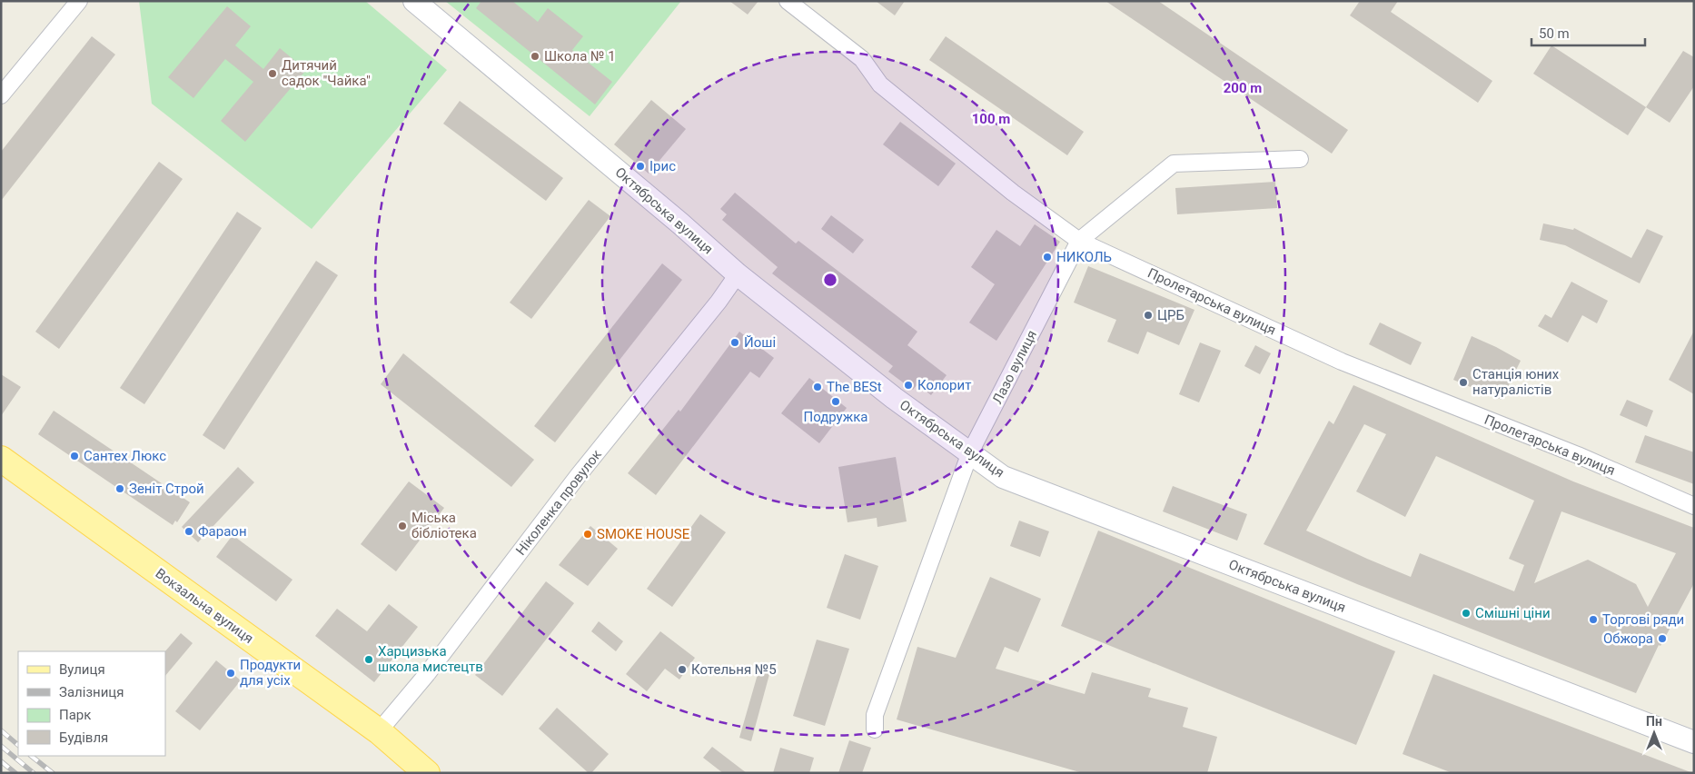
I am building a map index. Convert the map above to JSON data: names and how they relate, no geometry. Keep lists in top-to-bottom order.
{
  "streets": {
    "main road": ["Октябрська вулиця", "Вокзальна вулиця"],
    "street": ["Пролетарська вулиця", "Лазо вулиця", "Ніколенка провулок"]
  },
  "crossings": [
    ["Октябрська вулиця", "Лазо вулиця"],
    ["Октябрська вулиця", "Ніколенка провулок"],
    ["Пролетарська вулиця", "Лазо вулиця"],
    ["Ніколенка провулок", "Вокзальна вулиця"]
  ],
  "places": [
    "Школа № 1",
    "Дитячий садок \"Чайка\"",
    "Ірис",
    "НИКОЛЬ",
    "ЦРБ",
    "Йоші",
    "Станція юних натуралістів",
    "Колорит",
    "The BESt",
    "Подружка",
    "Сантех Люкс",
    "Зеніт Строй",
    "Міська бібліотека",
    "Фараон",
    "SMOKE HOUSE",
    "Смішні ціни",
    "Торгові ряди",
    "Обжора",
    "Харцизька школа мистецтв",
    "Котельня №5",
    "Продукти для усіх"
  ],
  "legend": [
    "Вулиця",
    "Залізниця",
    "Парк",
    "Будівля"
  ],
  "scale_bar": "50 m",
  "north": "top",
  "rings": ["200 m", "100 m"]
}
